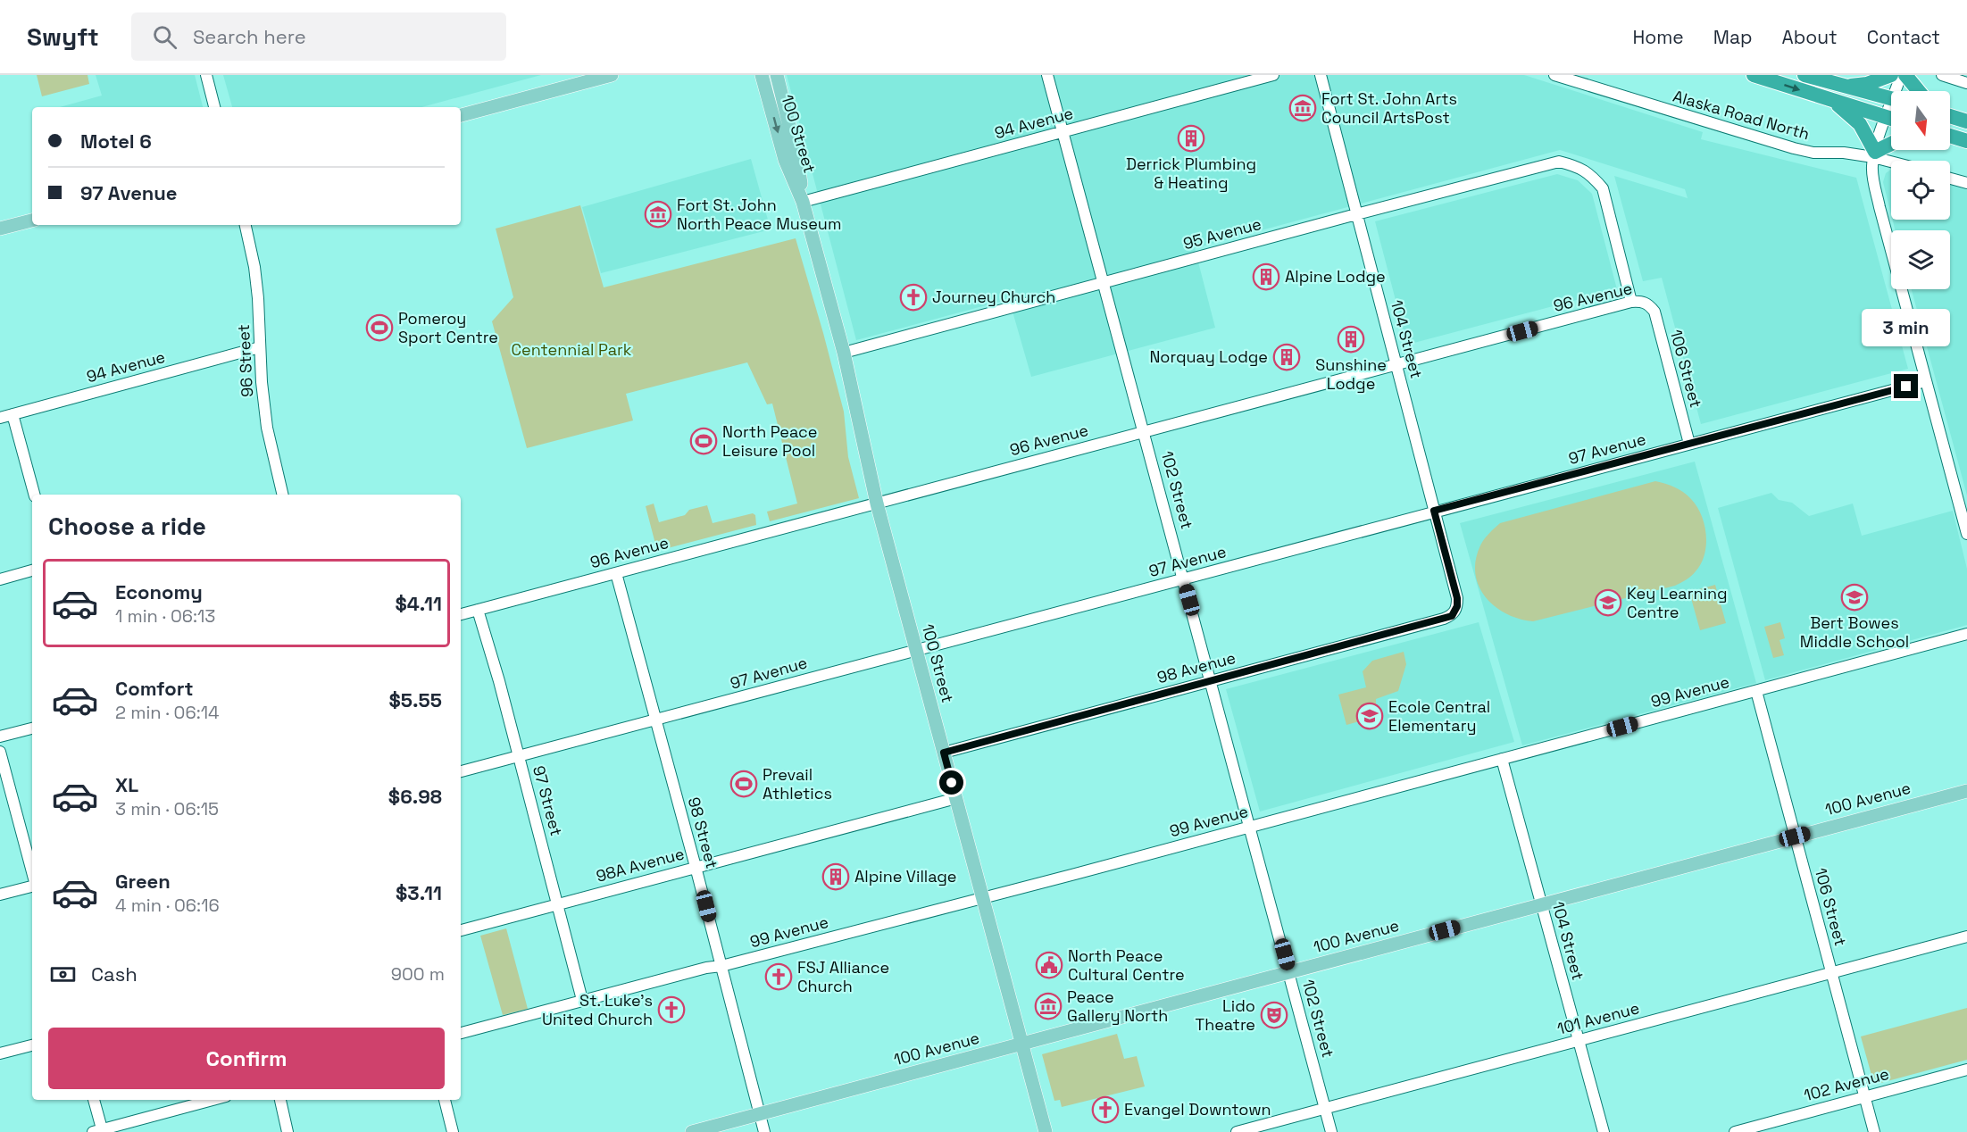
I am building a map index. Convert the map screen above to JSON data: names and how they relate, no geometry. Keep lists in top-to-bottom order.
{
  "streets": {
    "main road": ["100 Street", "100 Avenue"],
    "street": [
      "Alaska Road North",
      "94 Avenue",
      "95 Avenue",
      "96 Avenue",
      "104 Street",
      "96 Street",
      "106 Street",
      "97 Avenue",
      "102 Street",
      "98 Avenue",
      "99 Avenue",
      "97 Street",
      "98 Street",
      "98A Avenue",
      "101 Avenue",
      "102 Avenue"
    ]
  },
  "crossings": [
    ["94 Avenue", "100 Street"],
    ["94 Avenue", "96 Street"],
    ["94 Avenue", "102 Street"],
    ["100 Street", "95 Avenue"],
    ["100 Street", "96 Avenue"],
    ["100 Street", "97 Avenue"],
    ["100 Street", "98 Avenue"],
    ["100 Street", "99 Avenue"],
    ["100 Street", "100 Avenue"],
    ["100 Street", "98A Avenue"],
    ["95 Avenue", "96 Avenue"],
    ["95 Avenue", "104 Street"],
    ["95 Avenue", "102 Street"],
    ["96 Avenue", "104 Street"],
    ["96 Avenue", "106 Street"],
    ["96 Avenue", "102 Street"],
    ["96 Avenue", "97 Street"],
    ["96 Avenue", "98 Street"],
    ["104 Street", "97 Avenue"],
    ["104 Street", "98 Avenue"],
    ["104 Street", "99 Avenue"],
    ["104 Street", "100 Avenue"],
    ["104 Street", "101 Avenue"],
    ["106 Street", "97 Avenue"],
    ["106 Street", "99 Avenue"],
    ["106 Street", "100 Avenue"],
    ["106 Street", "101 Avenue"],
    ["106 Street", "102 Avenue"],
    ["97 Avenue", "102 Street"],
    ["97 Avenue", "97 Street"],
    ["97 Avenue", "98 Street"],
    ["102 Street", "98 Avenue"],
    ["102 Street", "99 Avenue"],
    ["102 Street", "100 Avenue"],
    ["102 Street", "101 Avenue"],
    ["99 Avenue", "97 Street"],
    ["99 Avenue", "98 Street"],
    ["100 Avenue", "98 Street"],
    ["97 Street", "98A Avenue"],
    ["98 Street", "98A Avenue"]
  ],
  "parks": ["Centennial Park"],
  "places": {
    "museum": ["Fort St. John Arts Council ArtsPost", "Fort St. John North Peace Museum", "Peace Gallery North"],
    "building": [
      "Derrick Plumbing & Heating",
      "Alpine Lodge",
      "Sunshine Lodge",
      "Norquay Lodge",
      "Alpine Village"
    ],
    "church": [
      "Journey Church",
      "FSJ Alliance Church",
      "St. Luke's United Church",
      "Evangel Downtown"
    ],
    "sports": ["Pomeroy Sport Centre", "North Peace Leisure Pool", "Prevail Athletics"],
    "school or university": ["Bert Bowes Middle School", "Key Learning Centre", "Ecole Central Elementary"],
    "public building": ["North Peace Cultural Centre"],
    "theatre": ["Lido Theatre"]
  },
  "north": "bottom",
  "page": {
    "header": "Swyft",
    "search": "Search here",
    "nav": [
      "Home",
      "Map",
      "About",
      "Contact"
    ],
    "banner": ["Motel 6", "97 Avenue"],
    "bubble": "3 min",
    "heading": "Choose a ride",
    "list": [
      {
        "name": "Economy",
        "note": "1 min · 06:13",
        "value": "$4.11"
      },
      {
        "name": "Comfort",
        "note": "2 min · 06:14",
        "value": "$5.55"
      },
      {
        "name": "XL",
        "note": "3 min · 06:15",
        "value": "$6.98"
      },
      {
        "name": "Green",
        "note": "4 min · 06:16",
        "value": "$3.11"
      }
    ],
    "pay": ["Cash", "900 m"],
    "buttons": "Confirm"
  }
}
